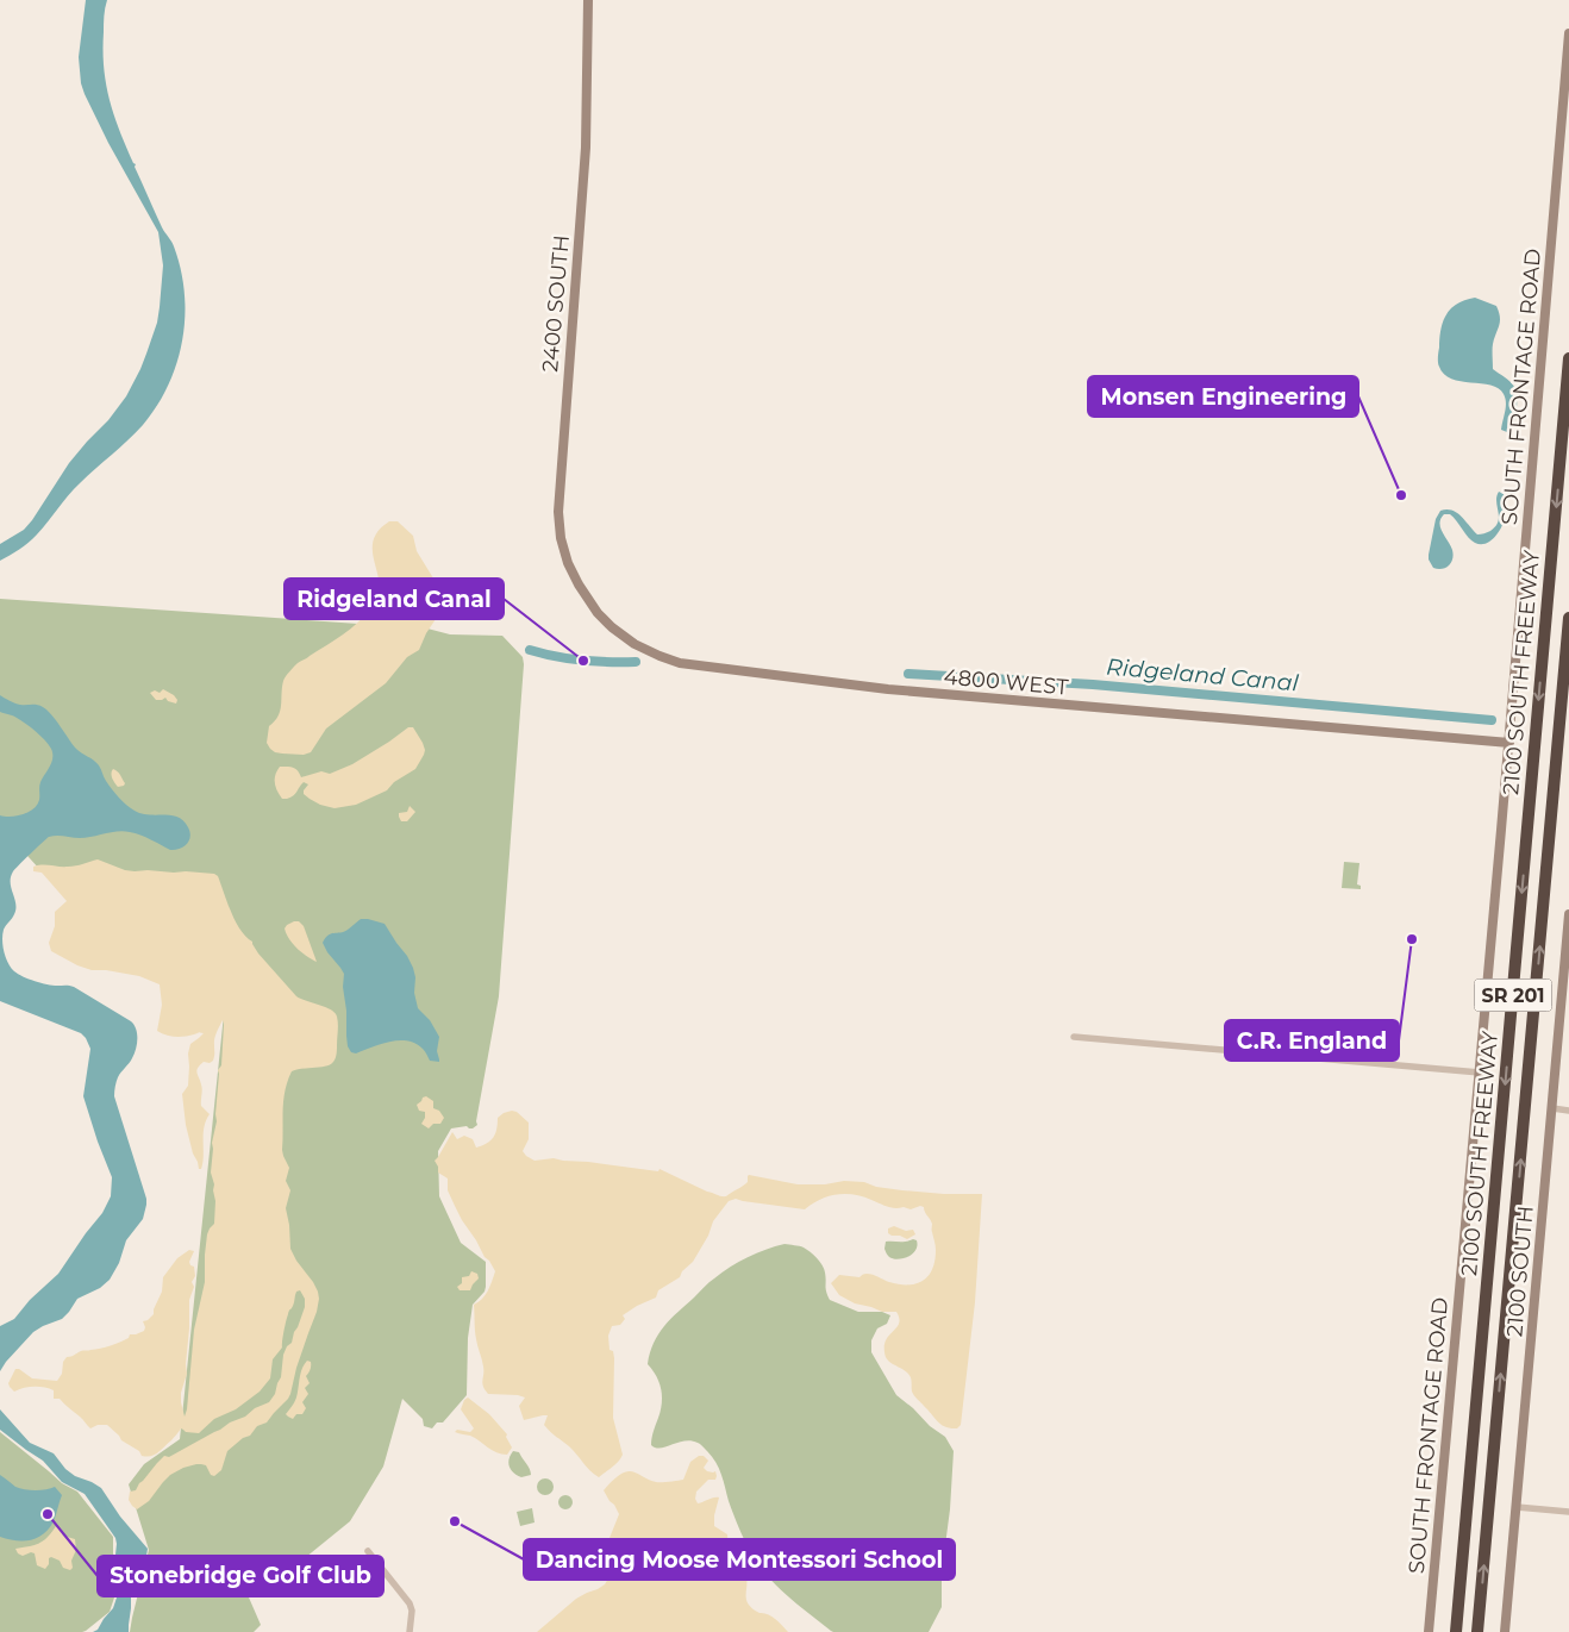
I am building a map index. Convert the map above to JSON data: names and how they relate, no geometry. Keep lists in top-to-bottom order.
{
  "streets": {
    "highway": ["2100 SOUTH FREEWAY", "SR 201"],
    "street": [
      "2400 SOUTH",
      "SOUTH FRONTAGE ROAD",
      "4800 WEST",
      "2100 SOUTH"
    ]
  },
  "crossings": [
    ["2400 SOUTH", "4800 WEST"],
    ["SOUTH FRONTAGE ROAD", "4800 WEST"]
  ],
  "water": ["Ridgeland Canal"],
  "places": [
    "Monsen Engineering",
    "Ridgeland Canal",
    "C.R. England",
    "Stonebridge Golf Club",
    "Dancing Moose Montessori School"
  ]
}
